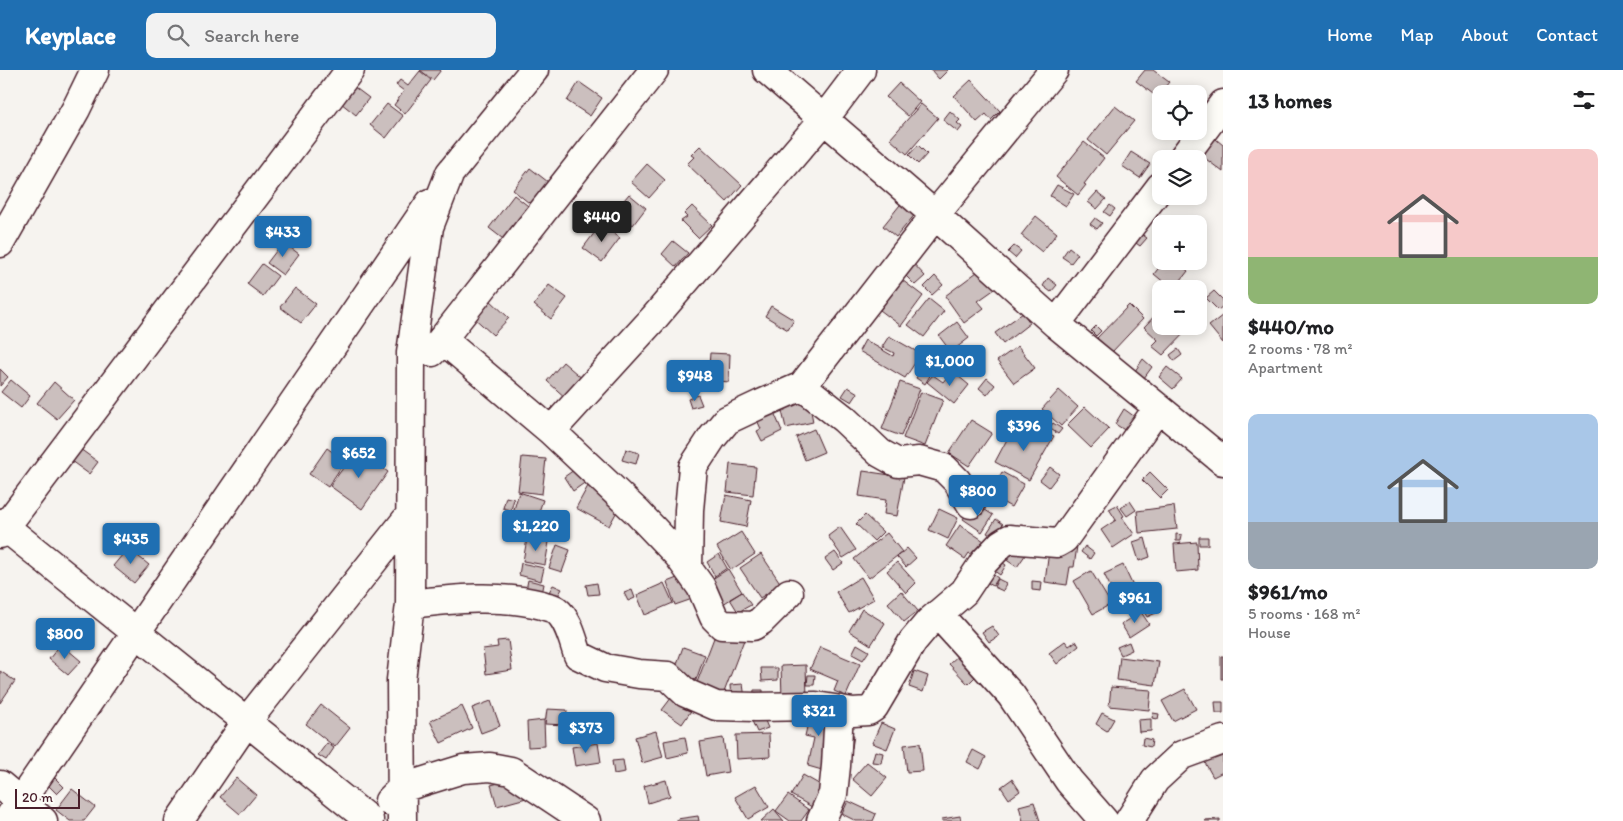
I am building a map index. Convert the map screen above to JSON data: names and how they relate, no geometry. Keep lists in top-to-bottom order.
{
  "scale_bar": "20 m",
  "page": {
    "header": "Keyplace",
    "search": "Search here",
    "nav": [
      "Home",
      "Map",
      "About",
      "Contact"
    ],
    "heading": "13 homes",
    "map_buttons": ["+", "−"],
    "list": [
      {
        "name": "$440/mo",
        "note": "2 rooms · 78 m² · Apartment"
      },
      {
        "name": "$961/mo",
        "note": "5 rooms · 168 m² · House"
      }
    ],
    "price": [
      "$440",
      "$433",
      "$1,000",
      "$948",
      "$396",
      "$652",
      "$800",
      "$1,220",
      "$435",
      "$961",
      "$800",
      "$321",
      "$373"
    ],
    "scale": "20 m"
  }
}
